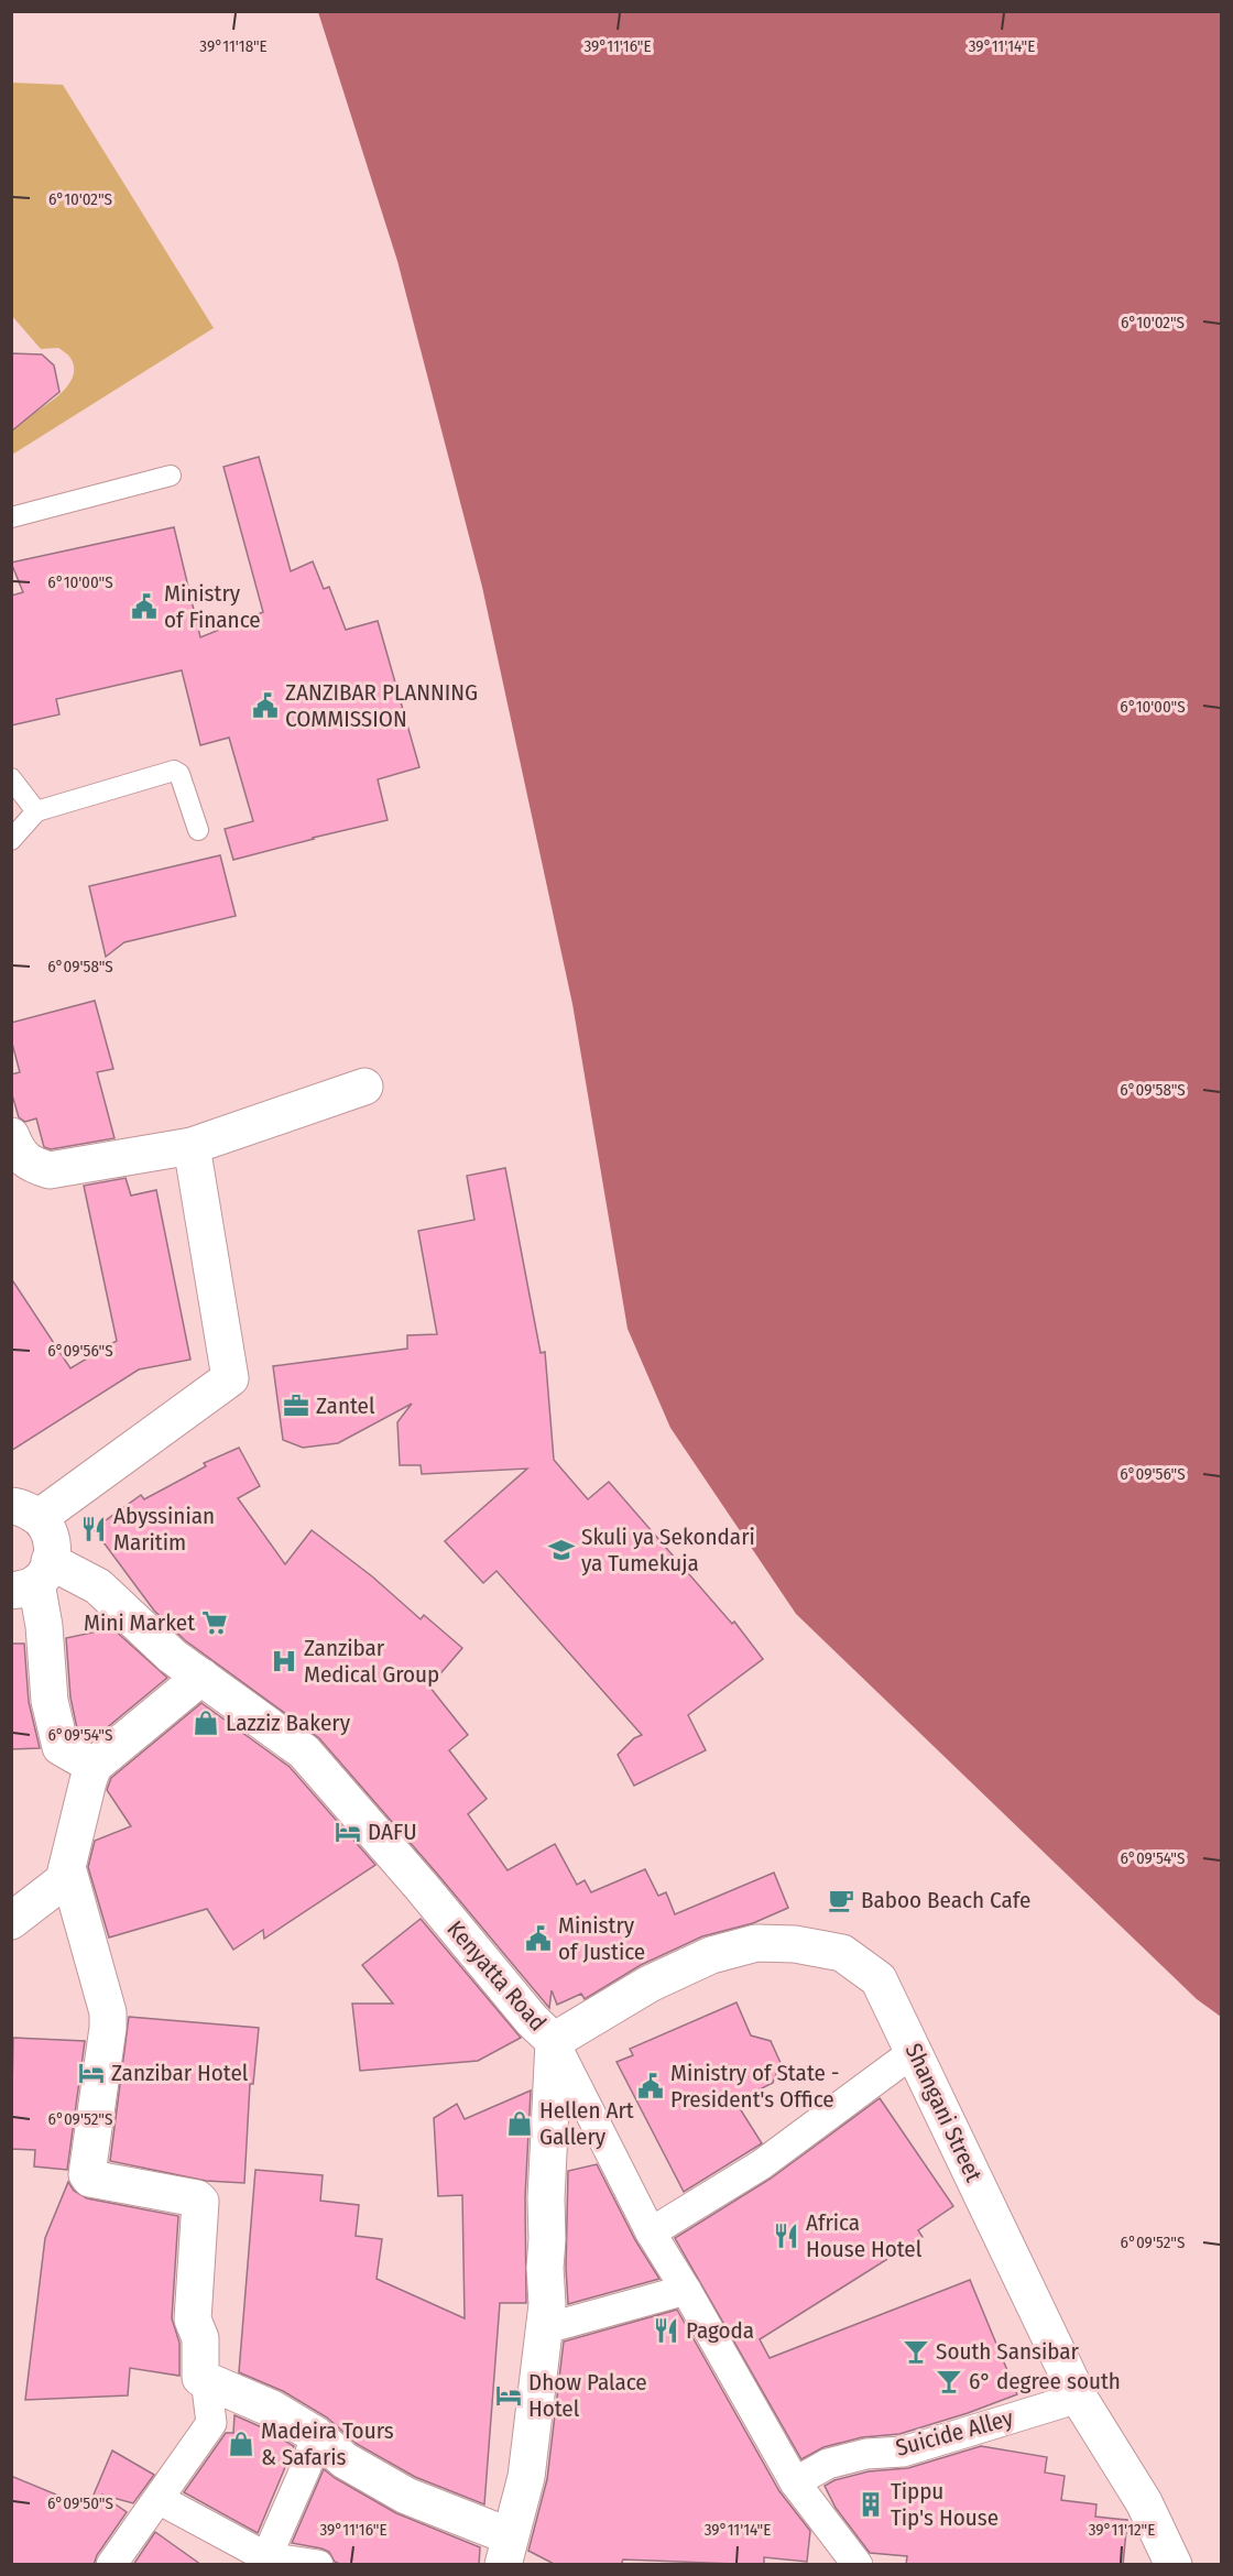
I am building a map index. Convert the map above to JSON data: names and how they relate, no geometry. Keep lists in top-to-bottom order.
{
  "streets": {
    "street": ["Kenyatta Road", "Shangani Street", "Suicide Alley"]
  },
  "crossings": [
    ["Kenyatta Road", "Shangani Street"],
    ["Shangani Street", "Suicide Alley"]
  ],
  "places": {
    "public building": [
      "Ministry of Finance",
      "ZANZIBAR PLANNING COMMISSION",
      "Ministry of Justice",
      "Ministry of State - President's Office"
    ],
    "office": ["Zantel"],
    "restaurant": ["Abyssinian Maritim", "Africa House Hotel", "Pagoda"],
    "school or university": ["Skuli ya Sekondari ya Tumekuja"],
    "supermarket": ["Mini Market"],
    "hospital": ["Zanzibar Medical Group"],
    "shop": ["Lazziz Bakery", "Hellen Art Gallery", "Madeira Tours & Safaris"],
    "hotel": ["DAFU", "Zanzibar Hotel", "Dhow Palace Hotel"],
    "cafe": ["Baboo Beach Cafe"],
    "bar": ["South Sansibar", "6° degree south"],
    "building": ["Tippu Tip's House"]
  },
  "coordinates": [
    "39°11'18\"E",
    "39°11'16\"E",
    "39°11'14\"E",
    "6°10'02\"S",
    "6°10'00\"S",
    "6°09'58\"S",
    "6°09'56\"S",
    "6°09'54\"S",
    "6°09'52\"S",
    "6°09'50\"S",
    "39°11'12\"E"
  ]
}
